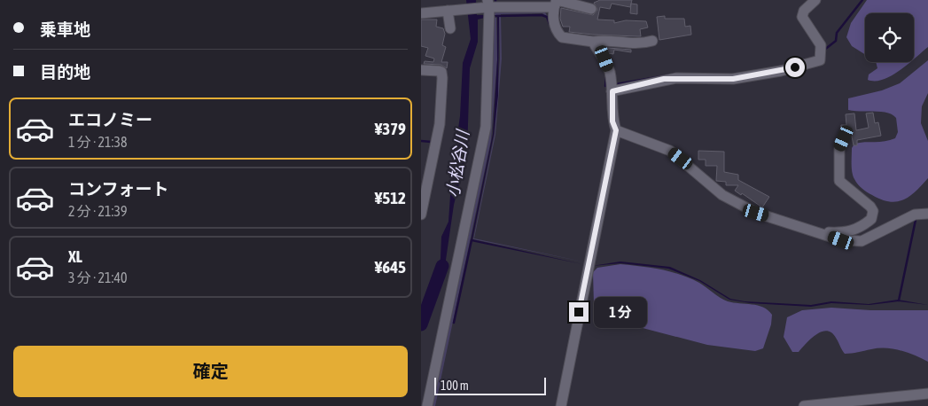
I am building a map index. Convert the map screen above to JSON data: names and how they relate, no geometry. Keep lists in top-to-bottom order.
{
  "water": ["小松谷川"],
  "scale_bar": "100 m",
  "page": {
    "banner": ["乗車地", "目的地"],
    "list": [
      {
        "name": "エコノミー",
        "note": "1 分 · 21:38",
        "value": "¥379"
      },
      {
        "name": "コンフォート",
        "note": "2 分 · 21:39",
        "value": "¥512"
      },
      {
        "name": "XL",
        "note": "3 分 · 21:40",
        "value": "¥645"
      }
    ],
    "bubble": "1 分",
    "buttons": "確定",
    "scale": "100 m"
  }
}
